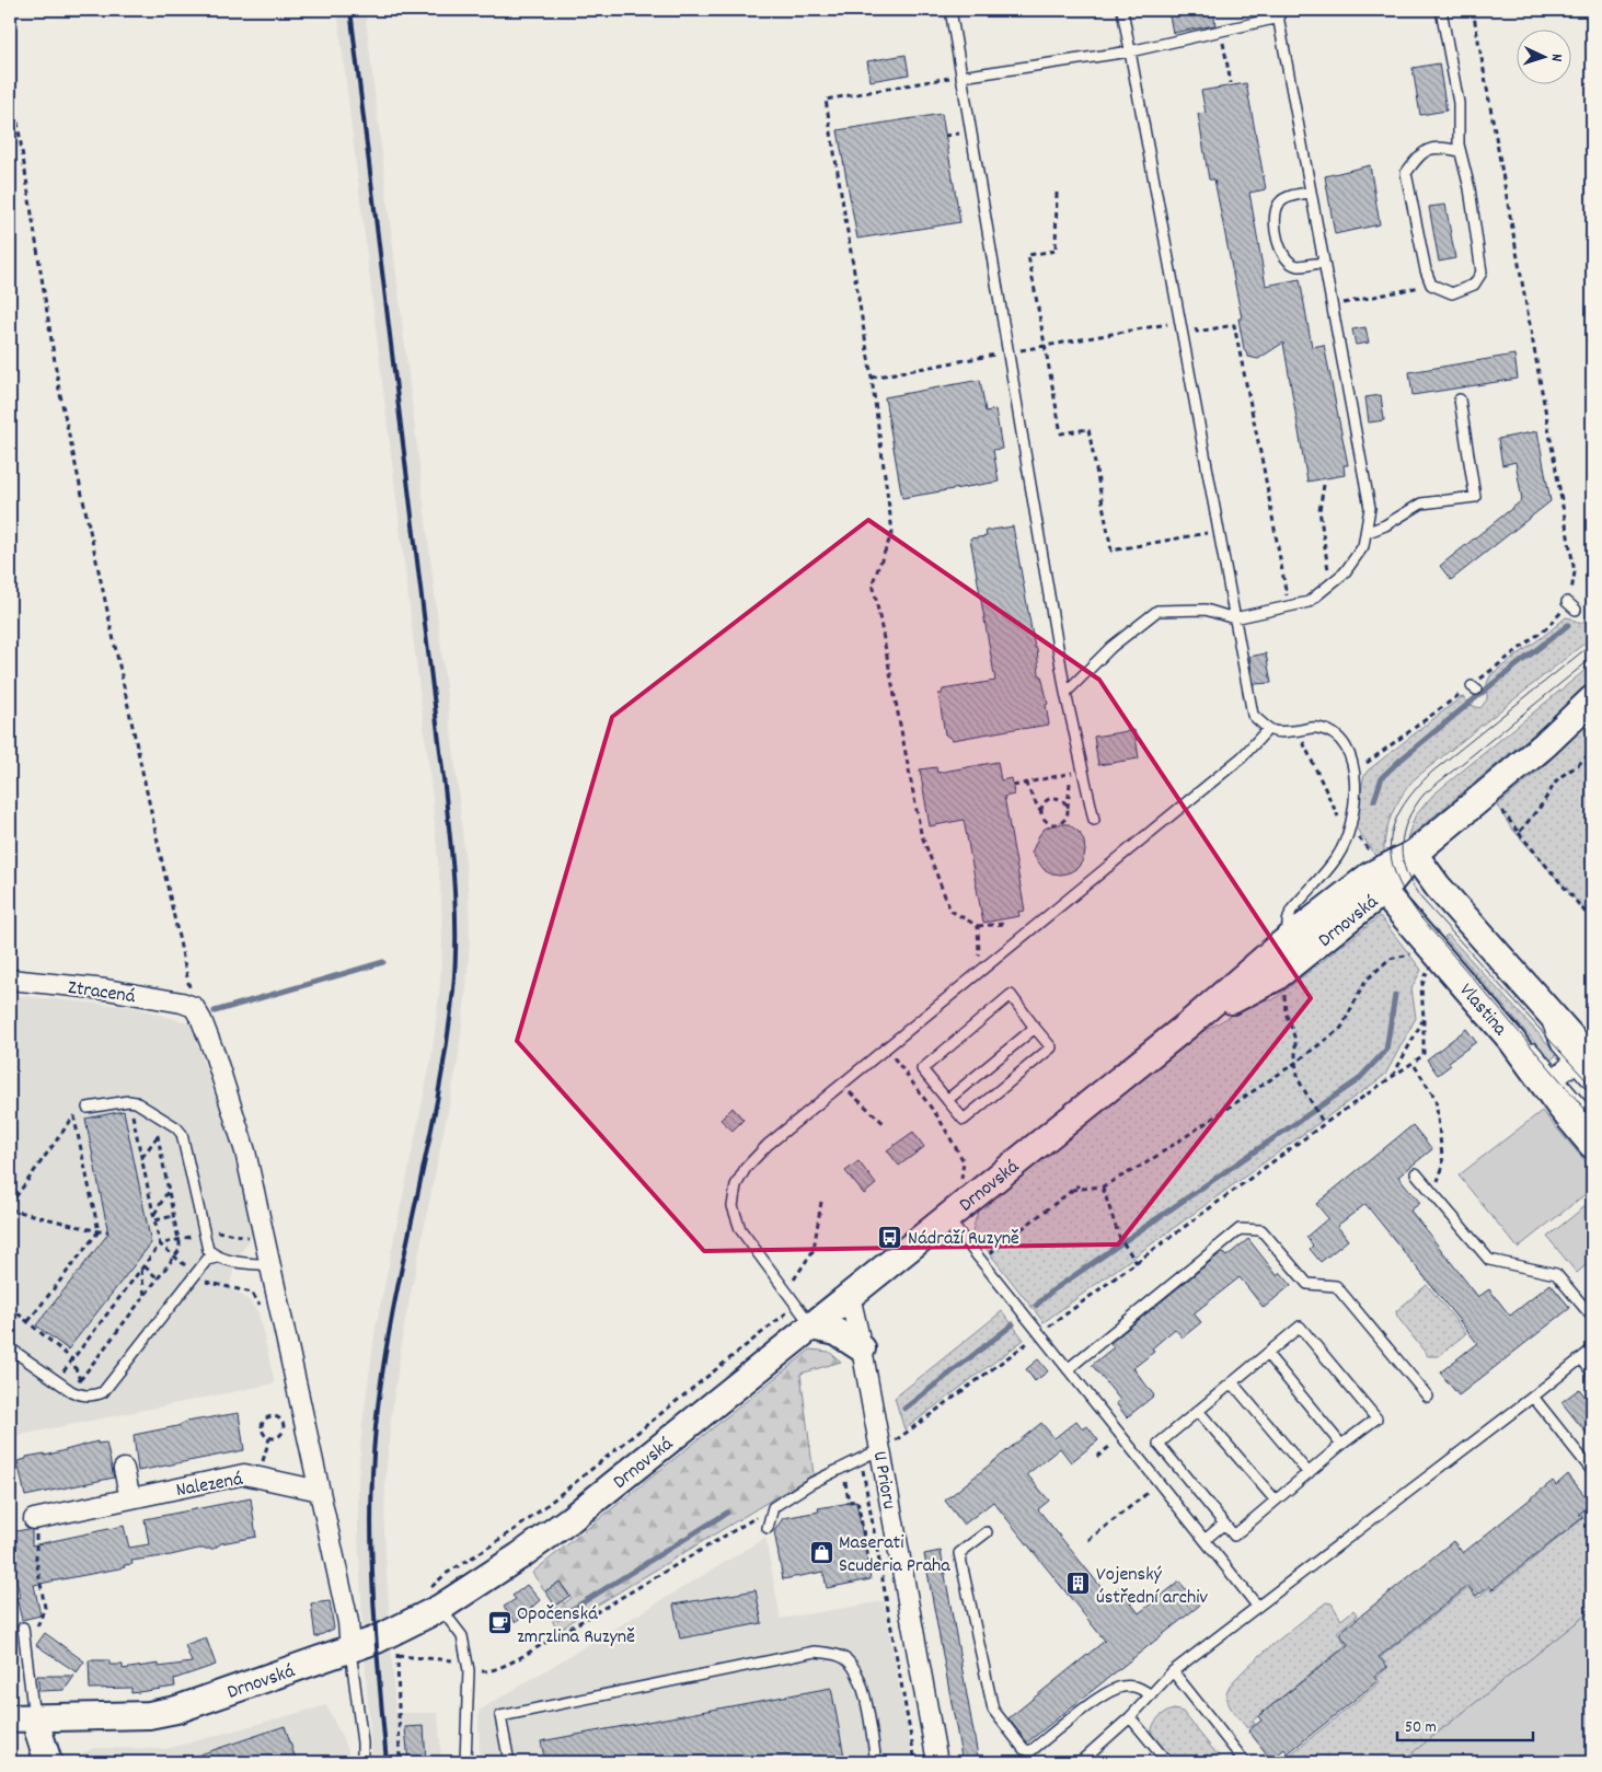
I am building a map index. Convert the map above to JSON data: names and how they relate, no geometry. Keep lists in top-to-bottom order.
{
  "streets": {
    "main road": ["Drnovská", "Vlastina"],
    "street": ["Ztracená", "U Prioru", "Nalezená"]
  },
  "crossings": [
    ["Drnovská", "Vlastina"],
    ["Drnovská", "U Prioru"]
  ],
  "places": {
    "bus stop": ["Nádraží Ruzyně"],
    "shop": ["Maserati Scuderia Praha"],
    "building": ["Vojenský ústřední archiv"],
    "cafe": ["Opočenská zmrzlina Ruzyně"]
  },
  "scale_bar": "50 m",
  "north": "right"
}
